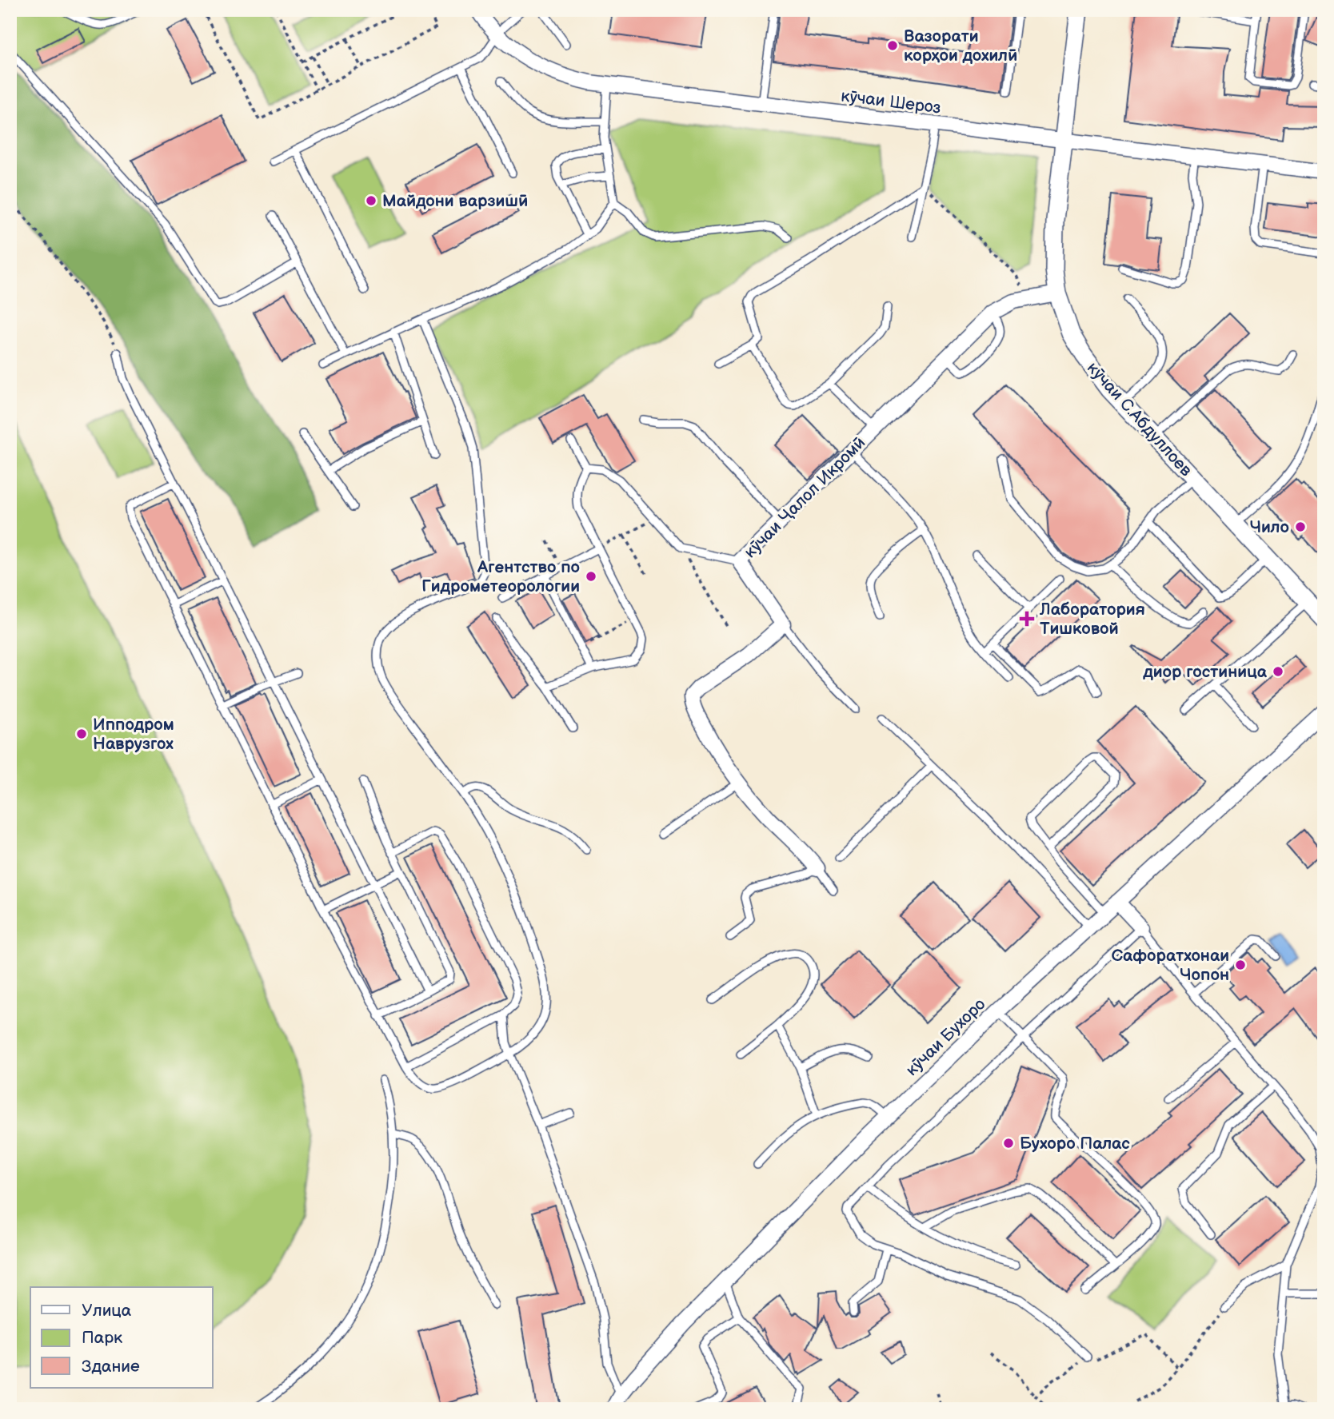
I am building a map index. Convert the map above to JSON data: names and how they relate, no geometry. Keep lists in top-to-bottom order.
{
  "streets": {
    "street": [
      "кӯчаи Шероз",
      "кӯчаи С.Абдуллоев",
      "кӯчаи Ҷалол Икромӣ",
      "кӯчаи Бухоро"
    ]
  },
  "crossings": [
    ["кӯчаи Шероз", "кӯчаи С.Абдуллоев"],
    ["кӯчаи С.Абдуллоев", "кӯчаи Ҷалол Икромӣ"]
  ],
  "places": {
    "other": [
      "Вазорати корҳои дохилӣ",
      "Майдони варзишӣ",
      "Чило",
      "Агентство по Гидрометеорологии",
      "диор гостиница",
      "Ипподром Наврузгох",
      "Сафоратхонаи Чопон",
      "Бухоро Палас"
    ],
    "health": ["Лаборатория Тишковой"]
  },
  "legend": ["Улица", "Парк", "Здание"]
}
